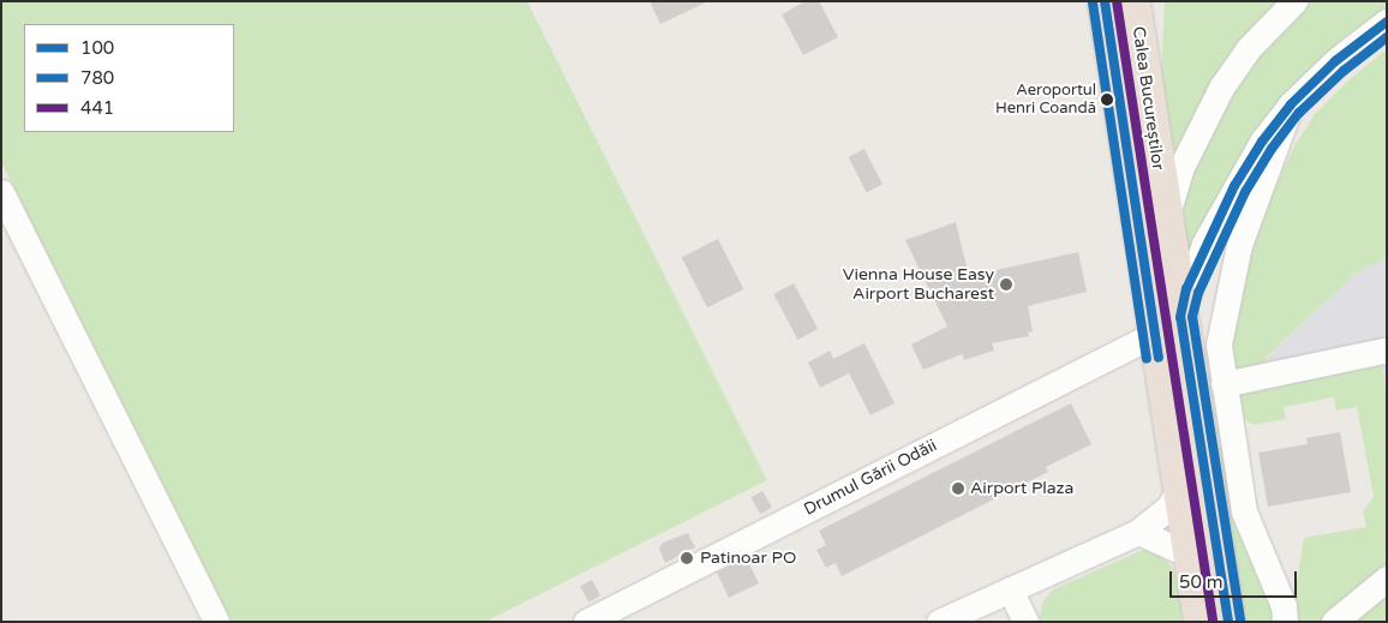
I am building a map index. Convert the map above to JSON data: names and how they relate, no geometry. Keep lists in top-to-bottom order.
{
  "streets": {
    "highway": ["Calea Bucureștilor"],
    "street": ["Drumul Gării Odăii"]
  },
  "crossings": [
    ["Calea Bucureștilor", "Drumul Gării Odăii"]
  ],
  "places": [
    "Aeroportul Henri Coandă",
    "Vienna House Easy Airport Bucharest",
    "Airport Plaza",
    "Patinoar PO"
  ],
  "lines": ["transit line 100", "transit line 441", "transit line 780"],
  "legend": ["100", "780", "441"],
  "scale_bar": "50 m"
}
